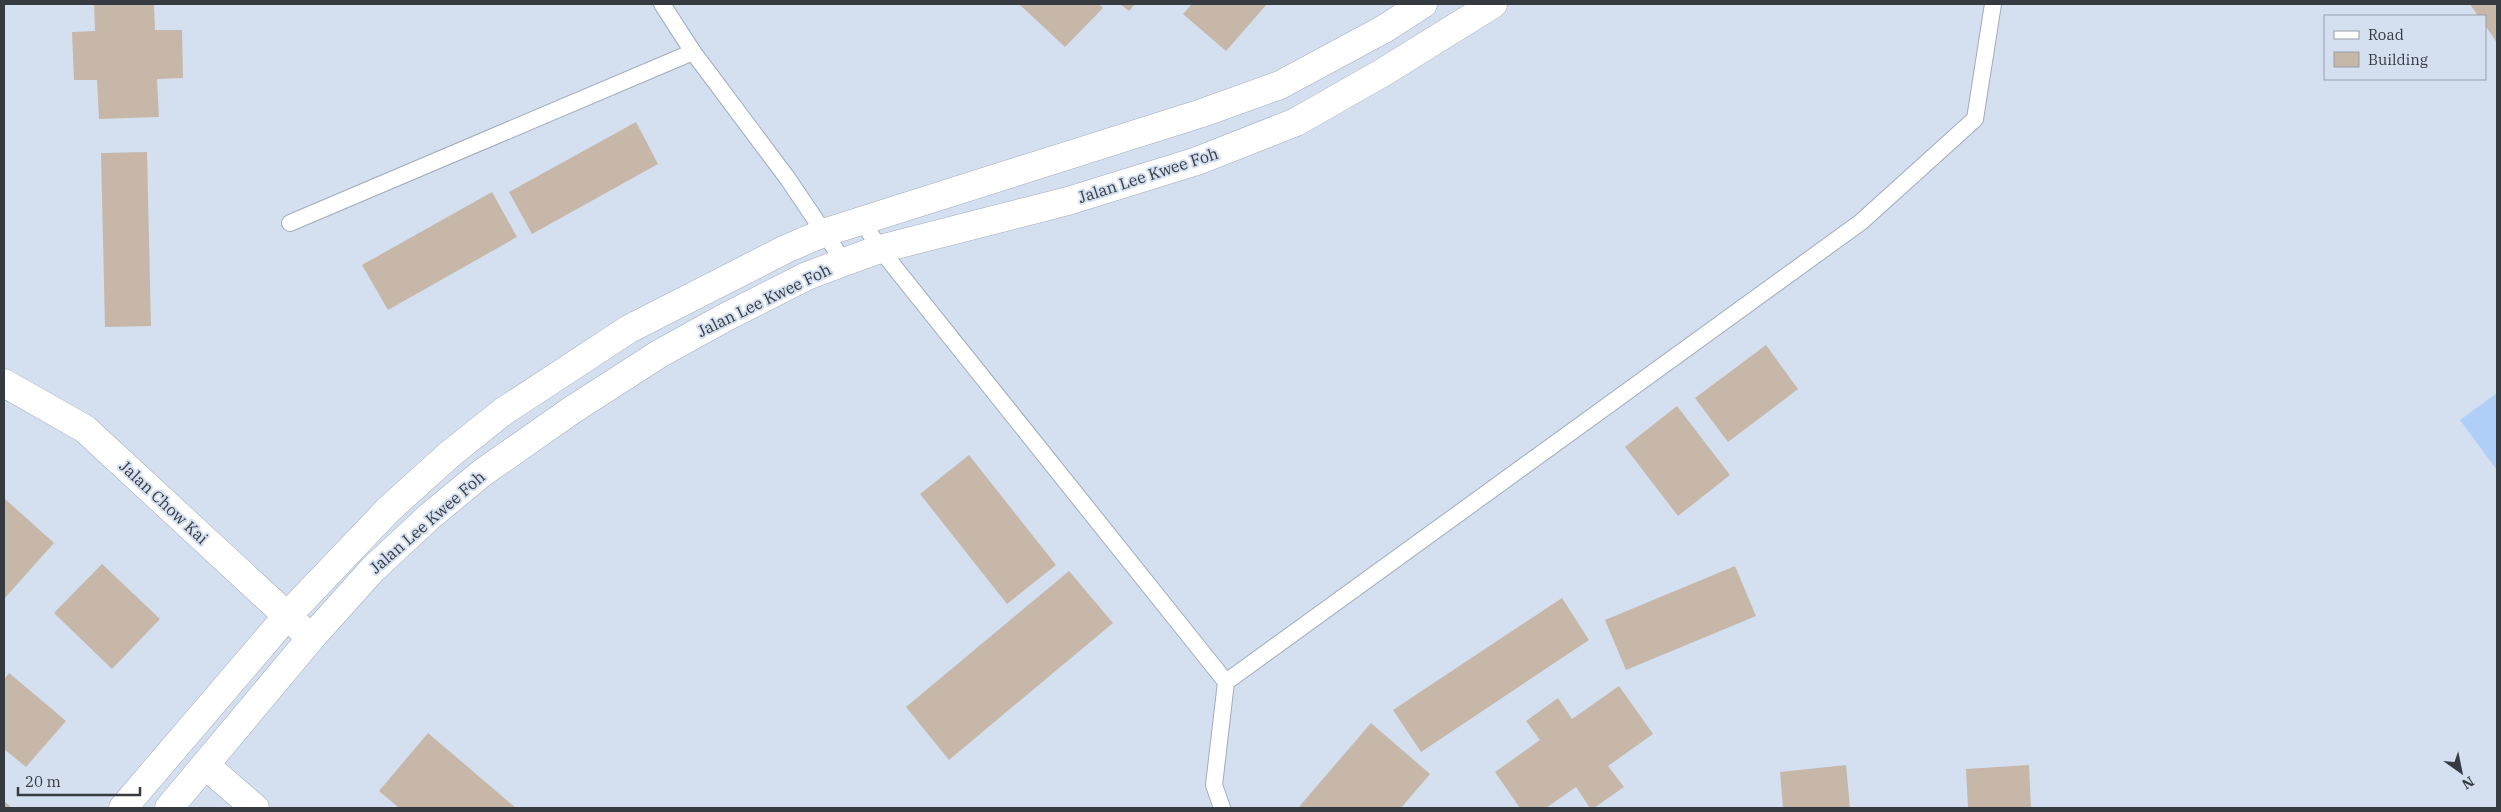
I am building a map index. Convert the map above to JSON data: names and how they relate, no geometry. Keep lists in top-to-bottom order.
{
  "streets": {
    "main road": ["Jalan Lee Kwee Foh", "Jalan Chow Kai"]
  },
  "crossings": [
    ["Jalan Lee Kwee Foh", "Jalan Chow Kai"]
  ],
  "legend": ["Road", "Building"],
  "scale_bar": "20 m",
  "north": "bottom right"
}
